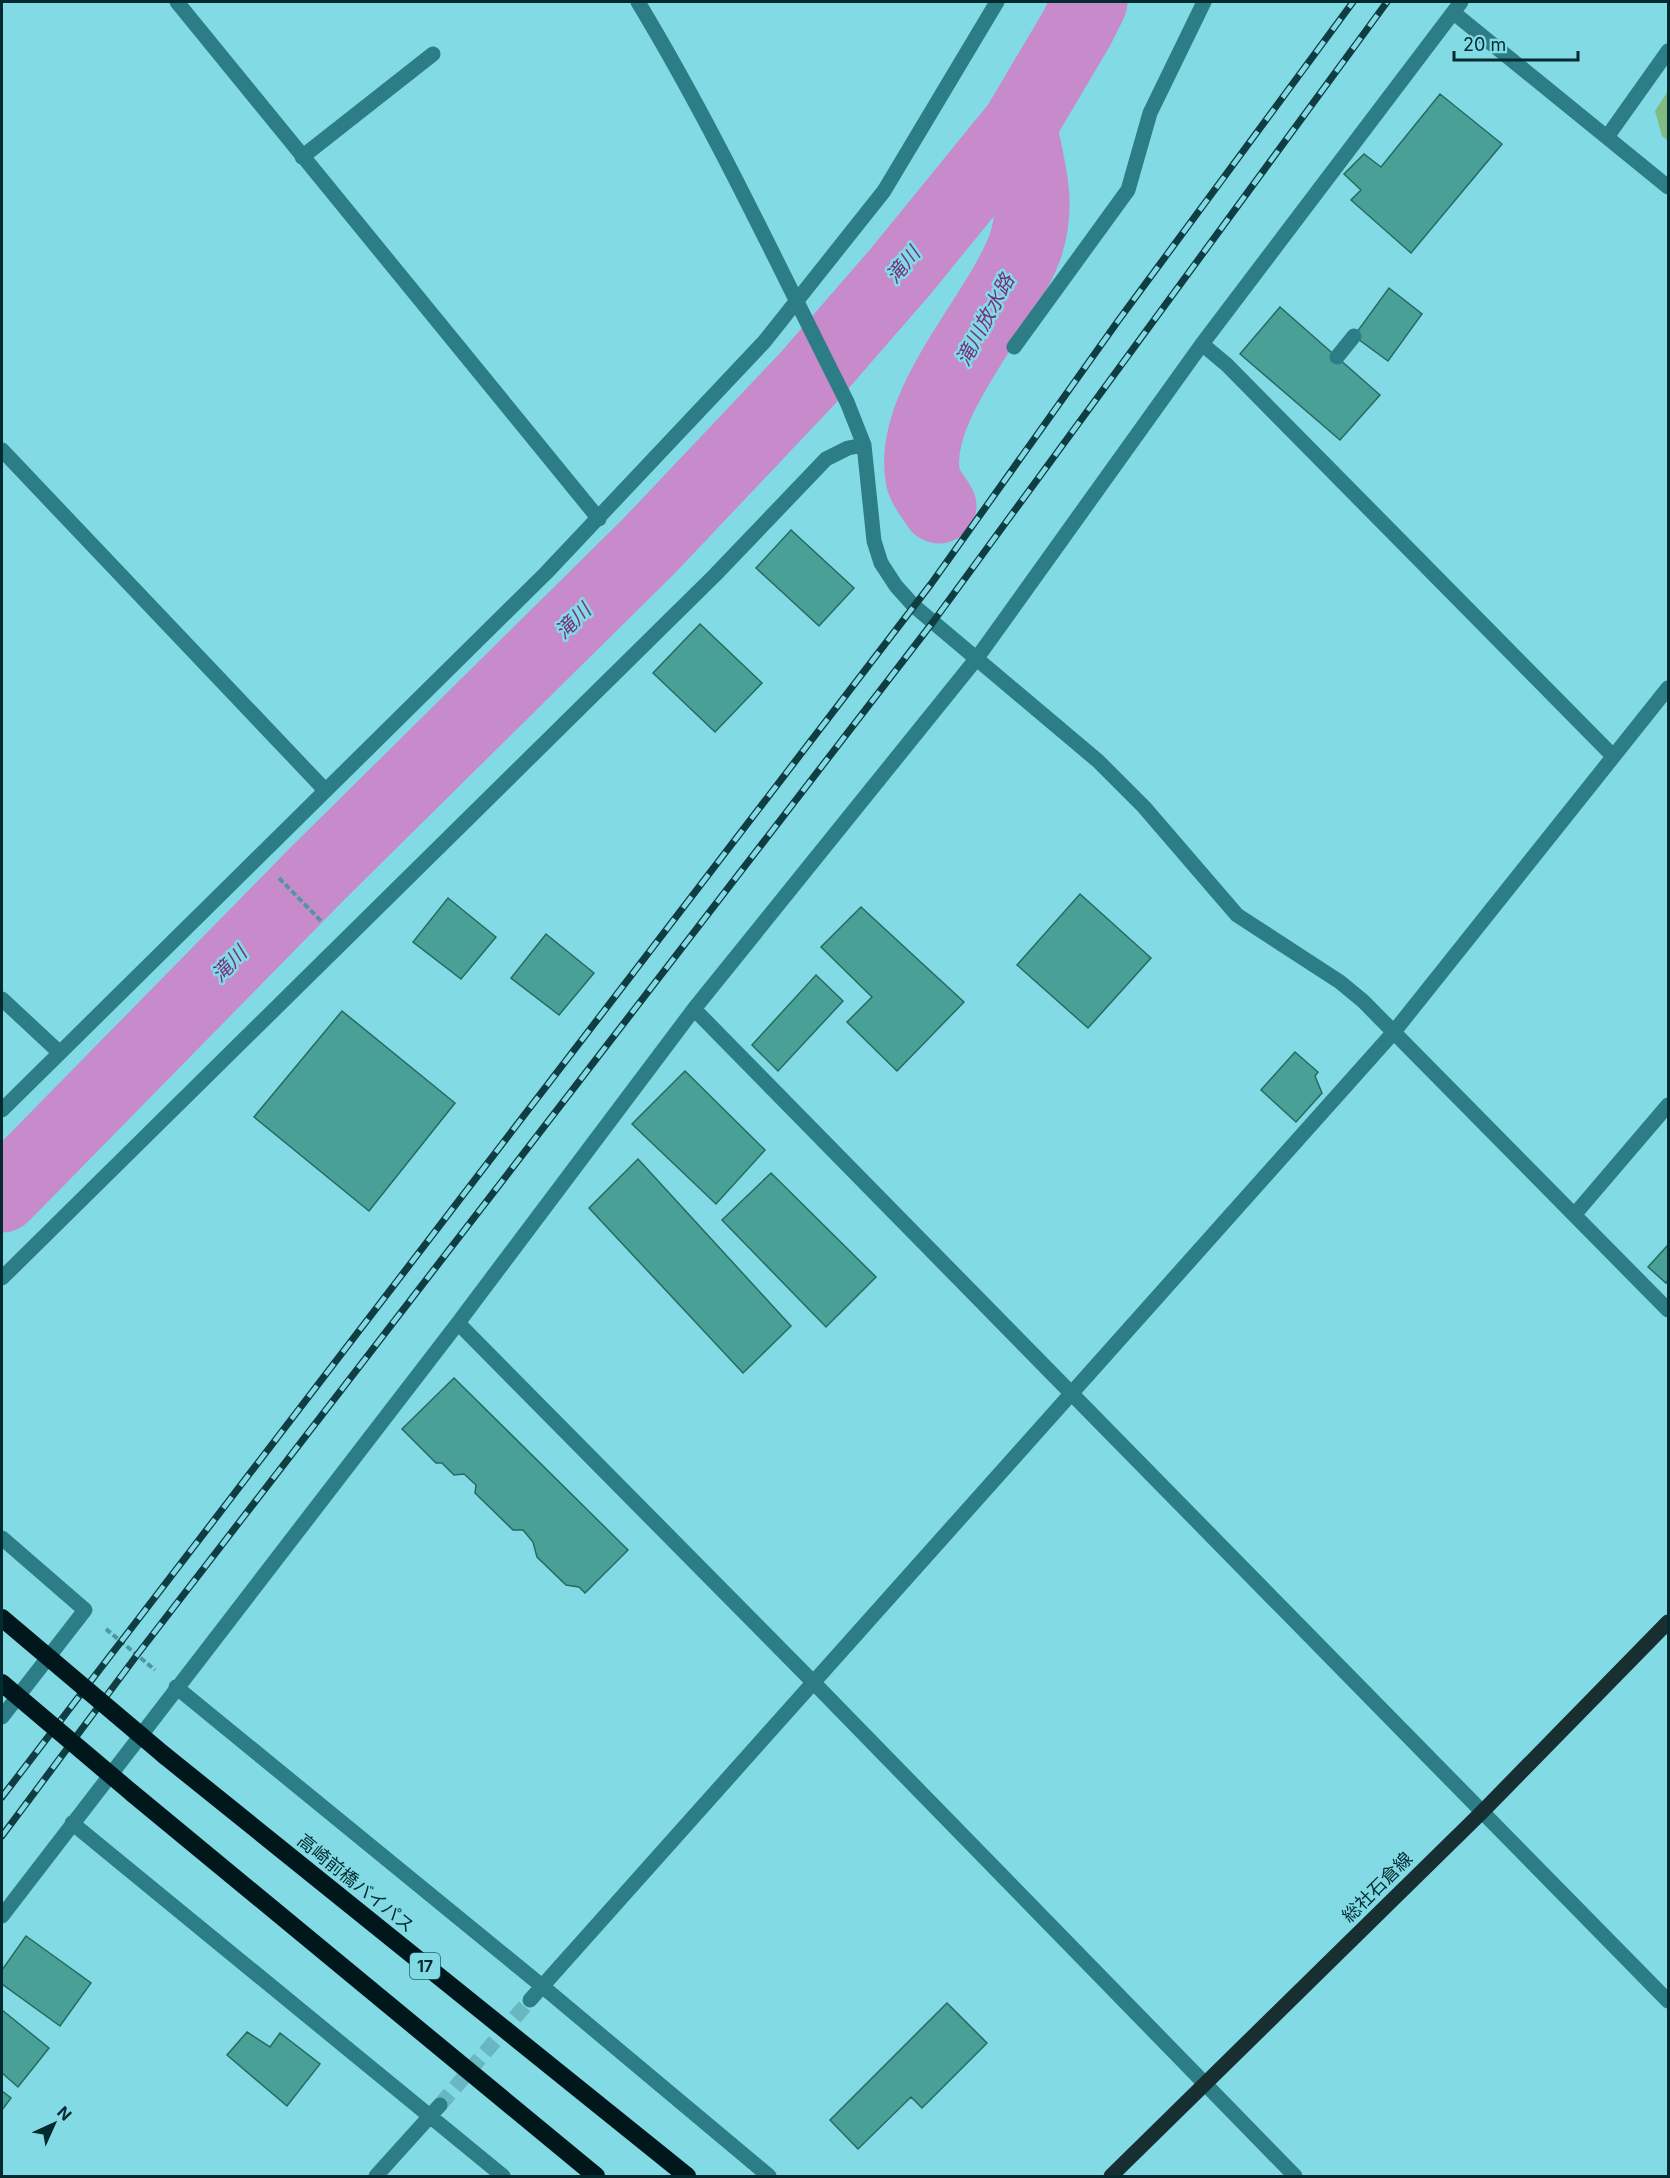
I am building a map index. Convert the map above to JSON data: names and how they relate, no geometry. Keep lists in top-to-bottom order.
{
  "streets": {
    "highway": ["高崎前橋バイパス", "17"],
    "main road": ["総社石倉線"]
  },
  "water": ["滝川", "滝川放水路"],
  "scale_bar": "20 m",
  "north": "top right"
}
